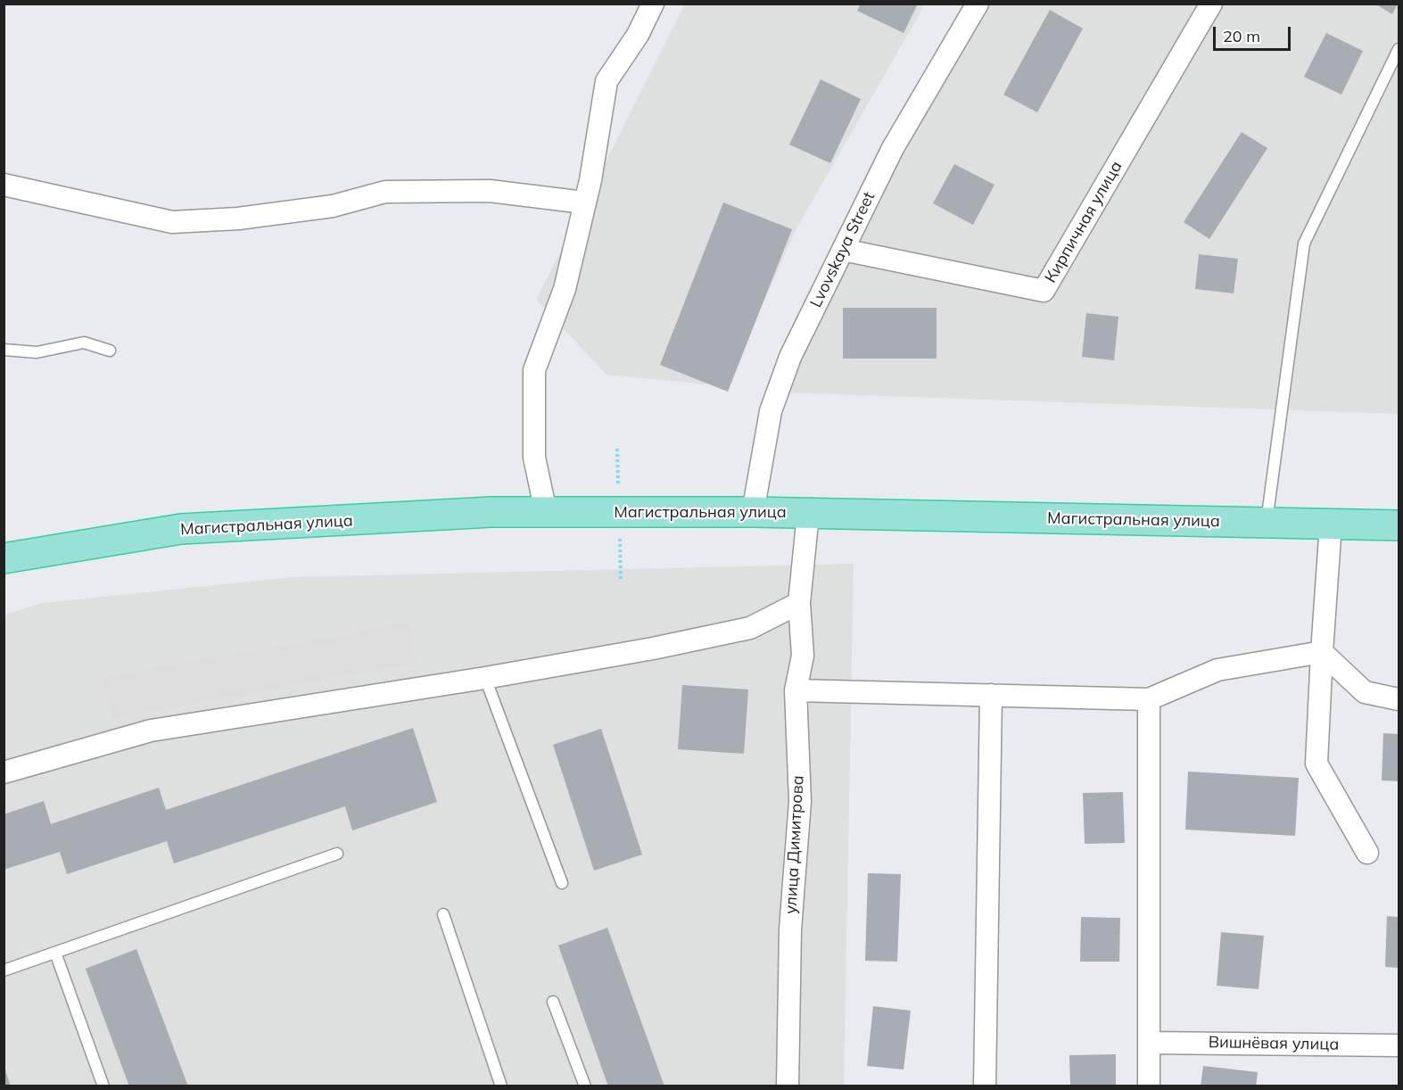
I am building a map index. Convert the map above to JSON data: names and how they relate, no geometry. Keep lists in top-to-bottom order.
{
  "streets": {
    "highway": ["Магистральная улица"],
    "street": [
      "Кирпичная улица",
      "Lvovskaya Street",
      "улица Димитрова",
      "Вишнёвая улица"
    ]
  },
  "crossings": [
    ["Кирпичная улица", "Lvovskaya Street"],
    ["Lvovskaya Street", "Магистральная улица"],
    ["Магистральная улица", "улица Димитрова"]
  ],
  "scale_bar": "20 m"
}
